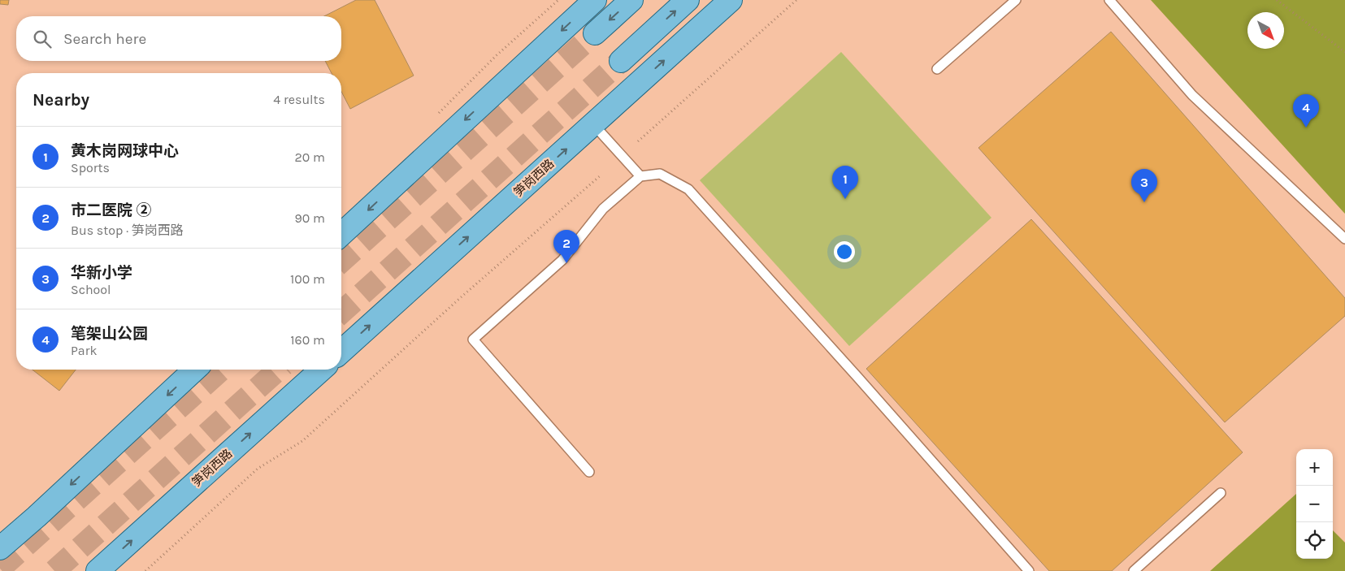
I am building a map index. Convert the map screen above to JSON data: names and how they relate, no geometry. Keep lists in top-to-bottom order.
{
  "streets": {
    "main road": ["笋岗西路"]
  },
  "north": "bottom right",
  "page": {
    "search": "Search here",
    "heading": ["Nearby", "4 results"],
    "pins": [
      "4",
      "1",
      "3",
      "2"
    ],
    "list": [
      {
        "mark": "1",
        "name": "黄木岗网球中心",
        "note": "Sports",
        "value": "20 m"
      },
      {
        "mark": "2",
        "name": "市二医院 ②",
        "note": "Bus stop · 笋岗西路",
        "value": "90 m"
      },
      {
        "mark": "3",
        "name": "华新小学",
        "note": "School",
        "value": "100 m"
      },
      {
        "mark": "4",
        "name": "笔架山公园",
        "note": "Park",
        "value": "160 m"
      }
    ],
    "map_buttons": ["+", "−"]
  }
}
